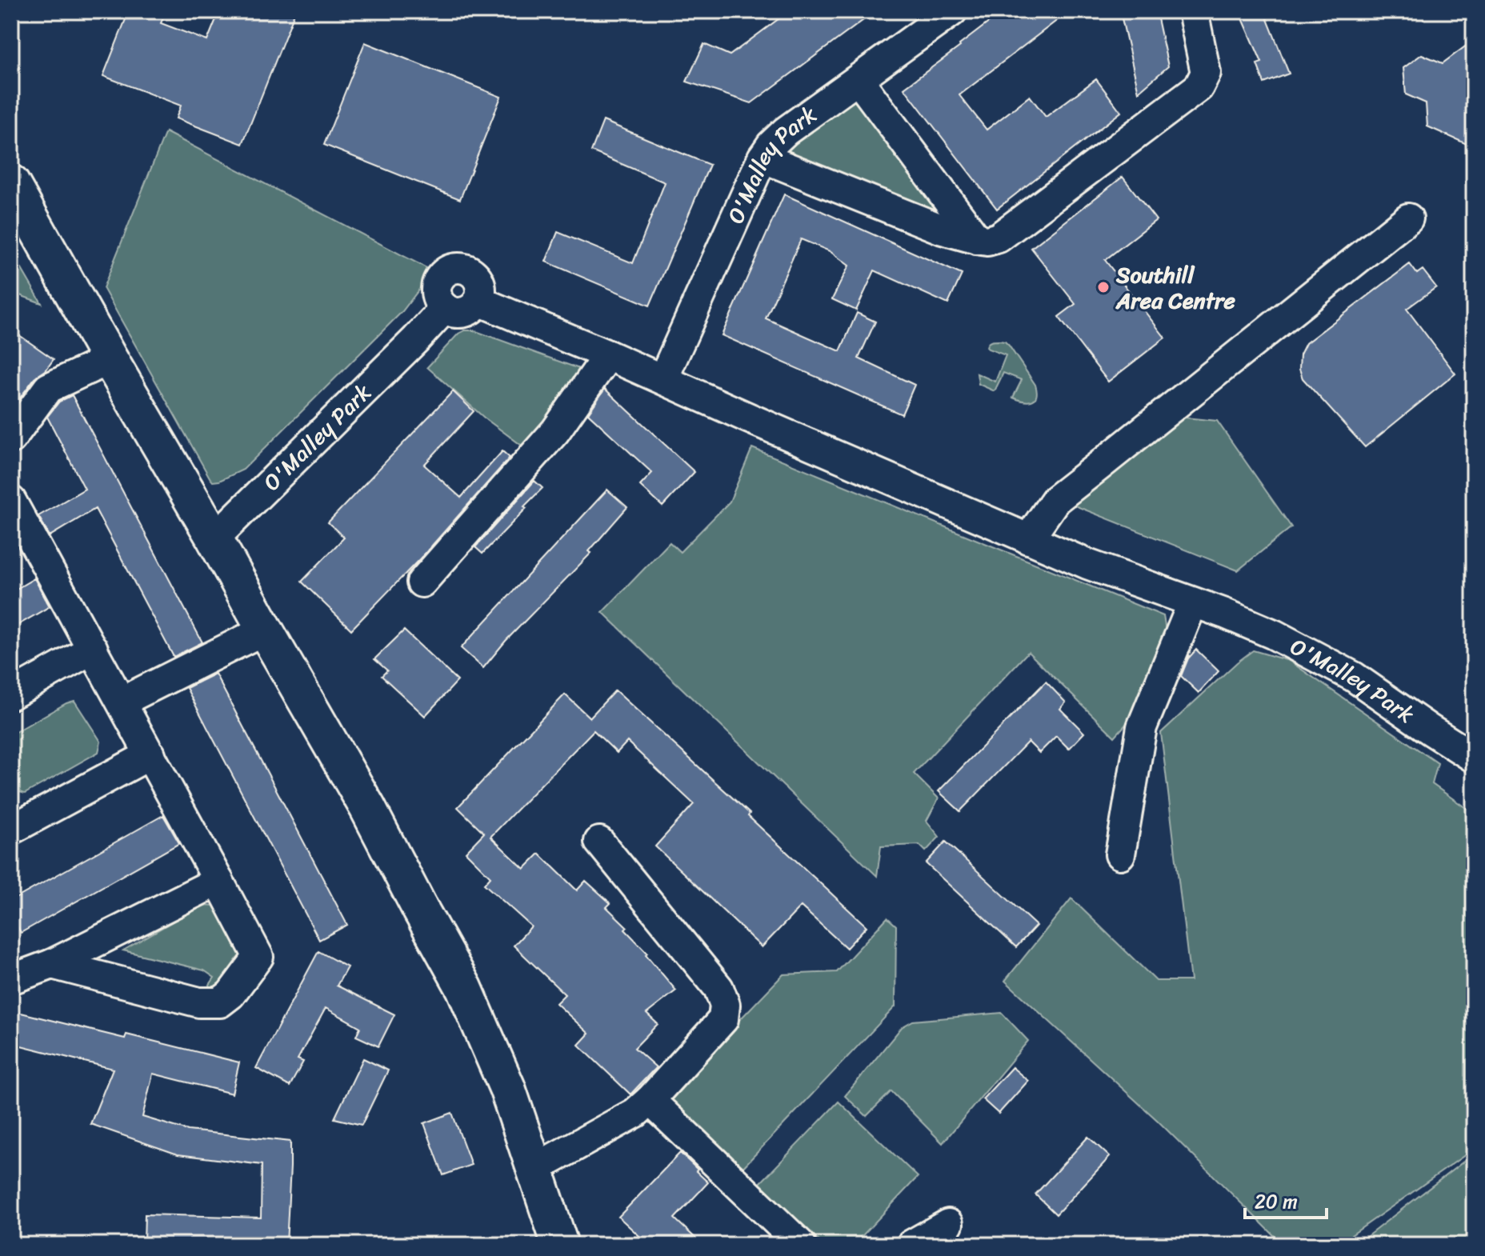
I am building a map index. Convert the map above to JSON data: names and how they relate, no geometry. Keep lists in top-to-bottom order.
{
  "streets": {
    "street": ["O'Malley Park"]
  },
  "places": ["Southill Area Centre"],
  "scale_bar": "20 m"
}
